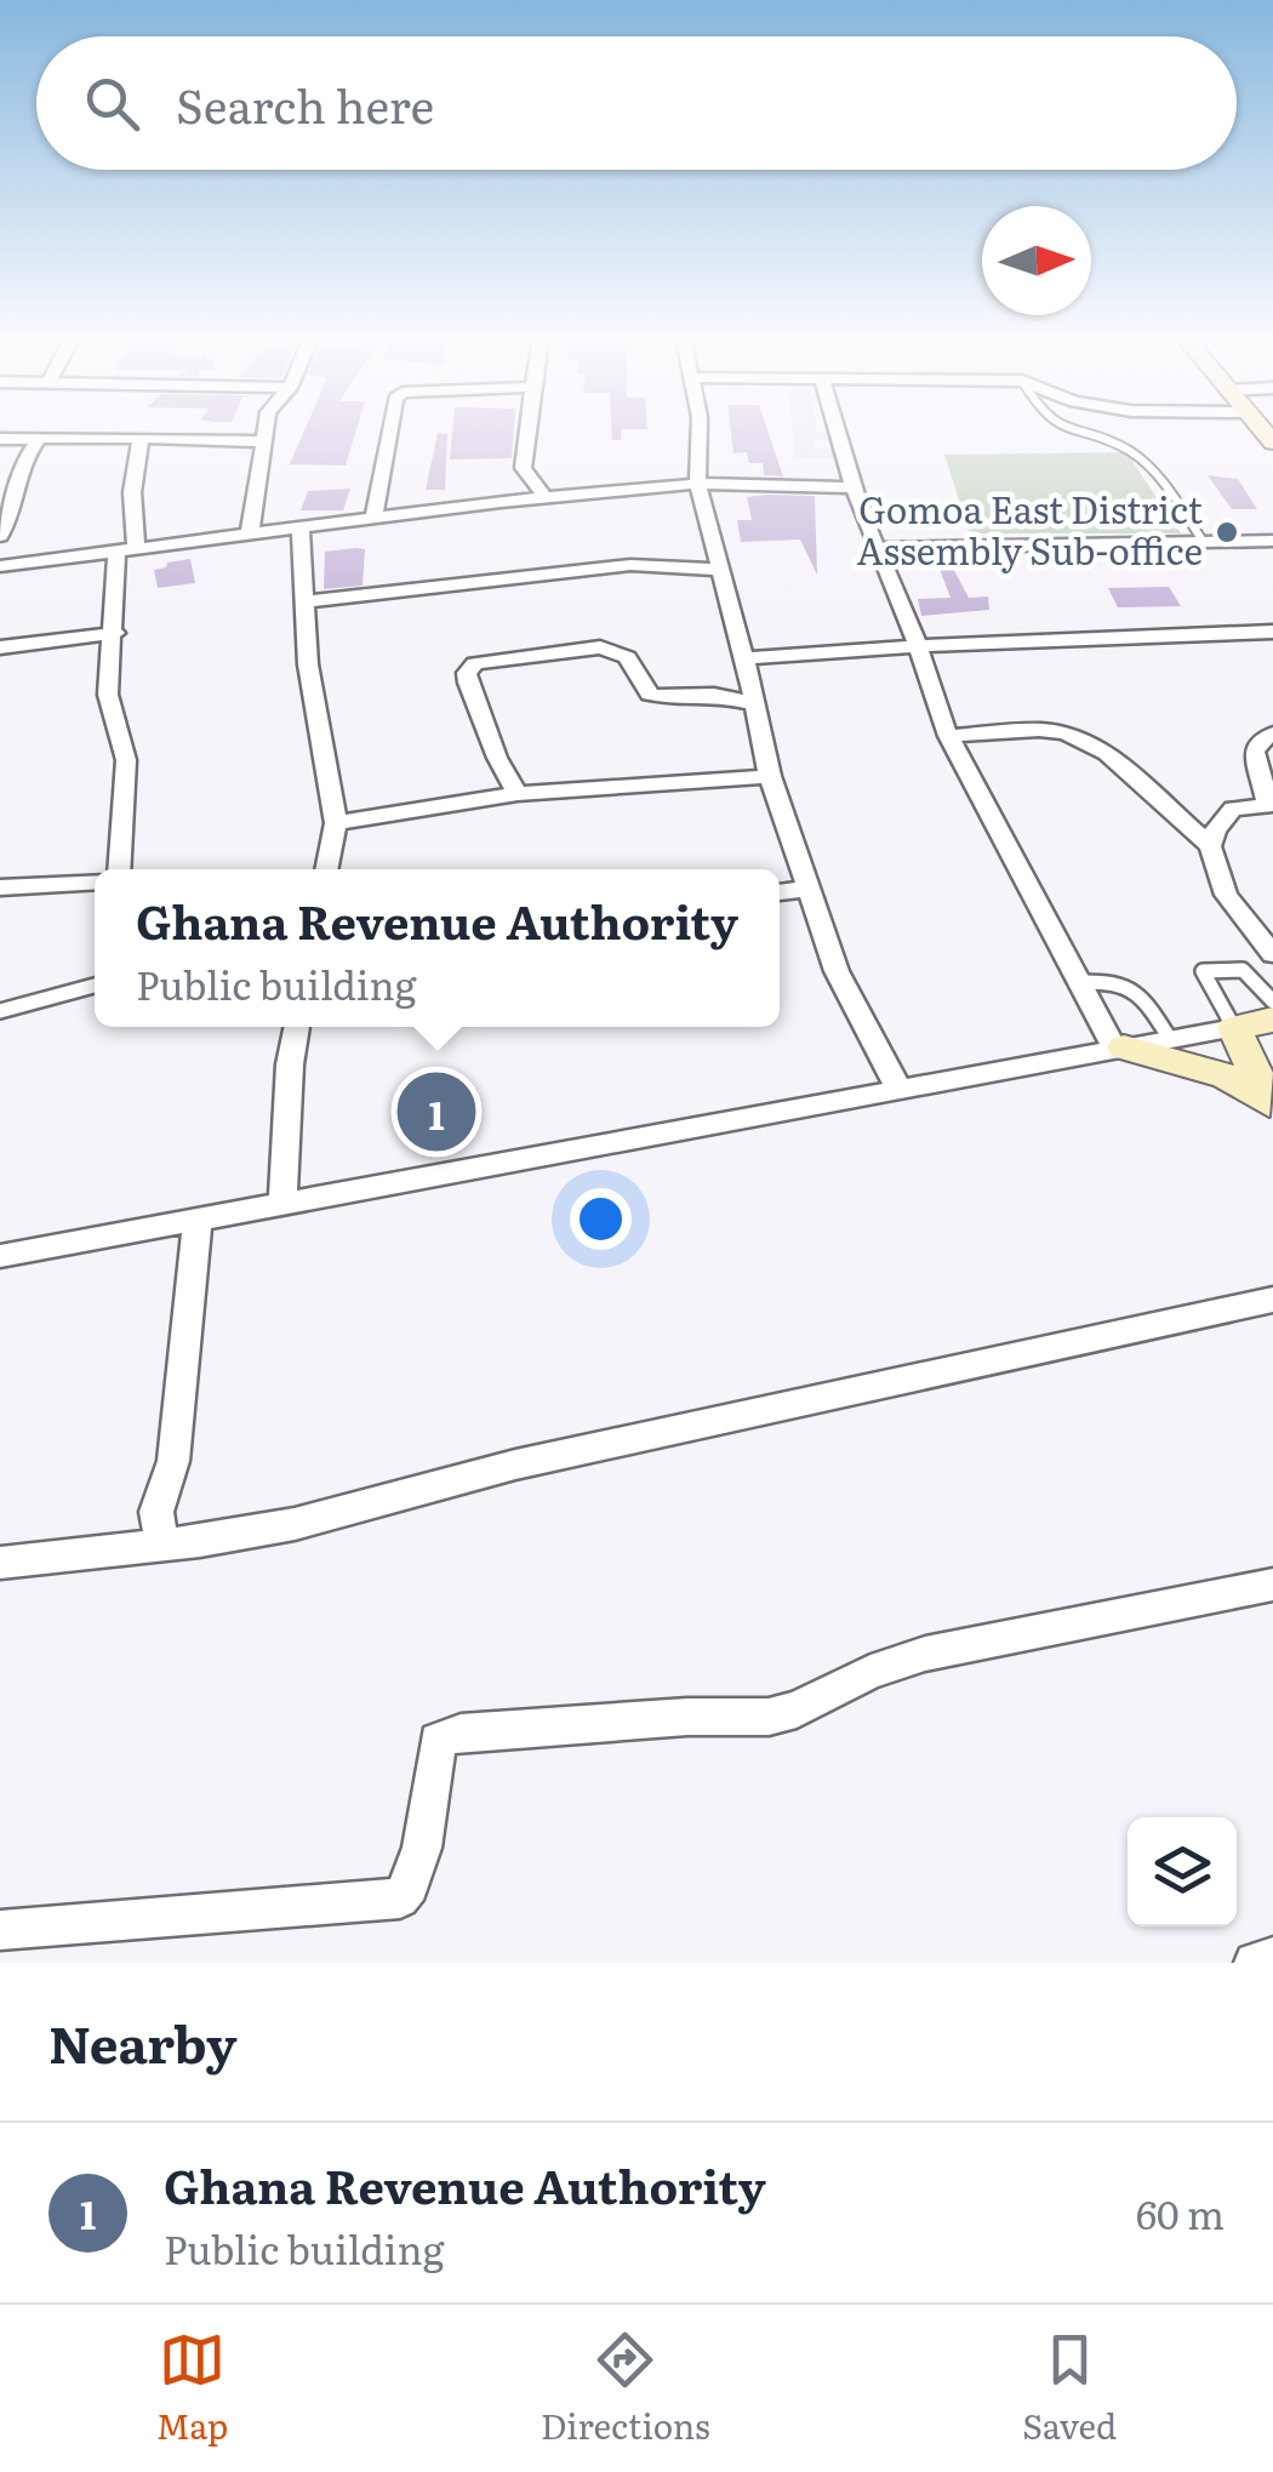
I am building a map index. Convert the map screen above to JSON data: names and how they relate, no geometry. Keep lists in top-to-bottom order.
{
  "places": ["Gomoa East District Assembly Sub-office"],
  "north": "right",
  "page": {
    "search": "Search here",
    "popup": ["Ghana Revenue Authority", "Public building"],
    "pins": "1",
    "heading": "Nearby",
    "list": [
      {
        "mark": "1",
        "name": "Ghana Revenue Authority",
        "note": "Public building",
        "value": "60 m"
      }
    ],
    "nav": ["Map", "Directions", "Saved"]
  }
}
